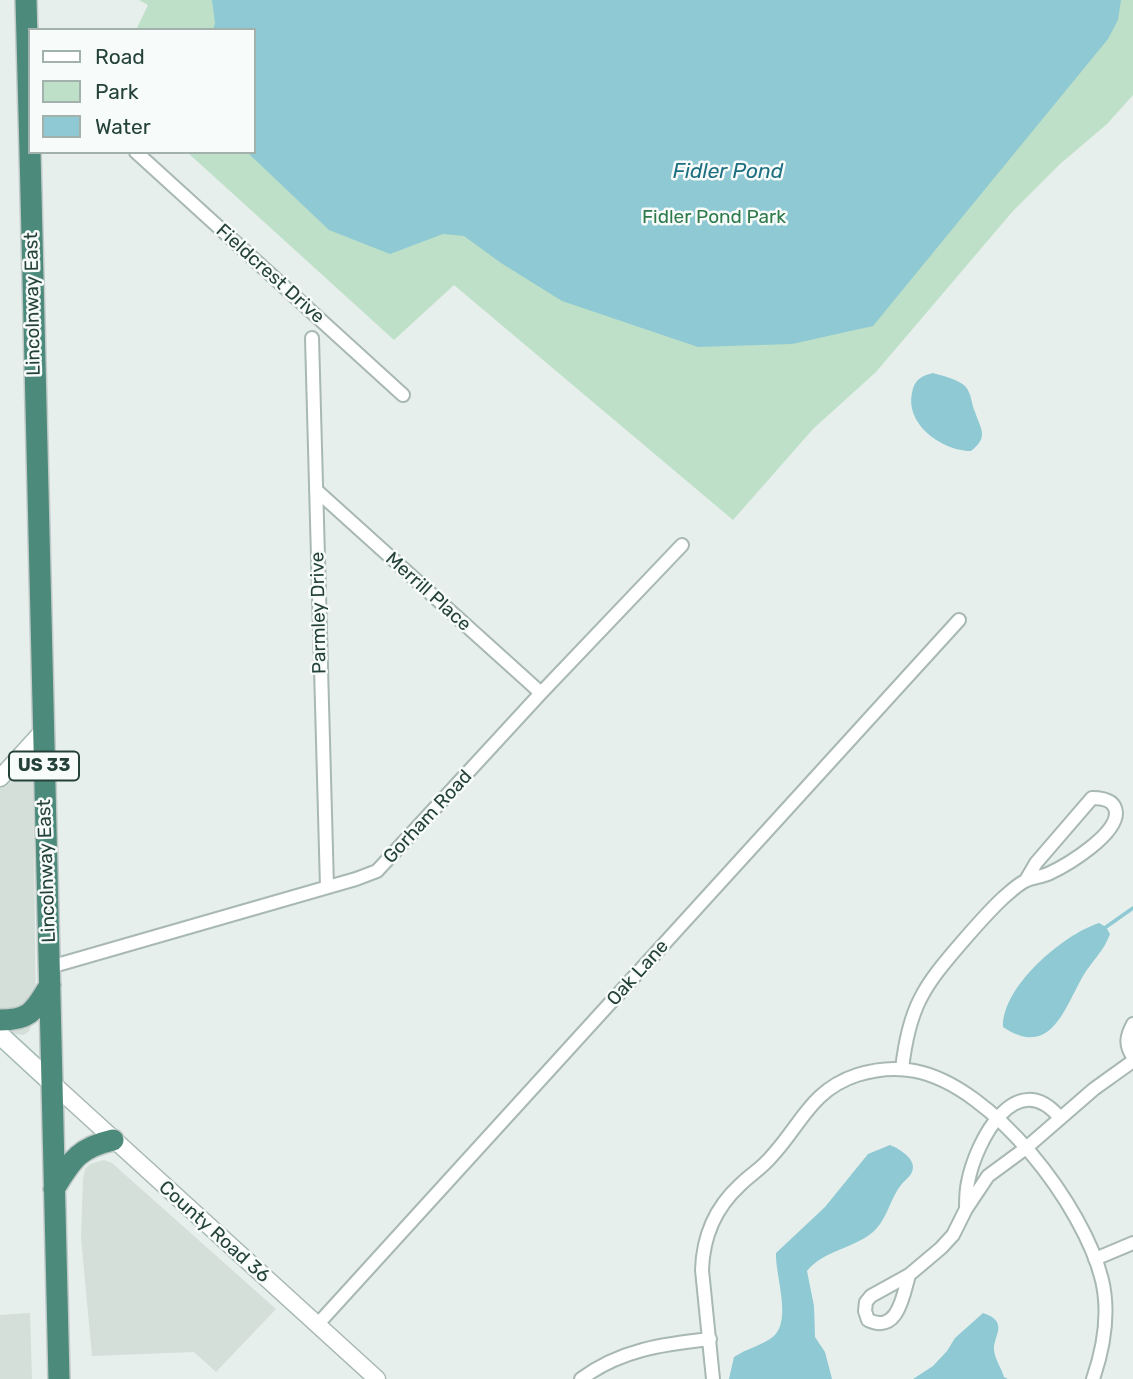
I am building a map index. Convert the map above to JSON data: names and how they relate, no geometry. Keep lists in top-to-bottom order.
{
  "streets": {
    "highway": ["Lincolnway East", "US 33"],
    "street": [
      "Fieldcrest Drive",
      "Merrill Place",
      "Parmley Drive",
      "Gorham Road",
      "Oak Lane",
      "County Road 36"
    ]
  },
  "crossings": [
    ["Lincolnway East", "Gorham Road"],
    ["Lincolnway East", "County Road 36"],
    ["Merrill Place", "Parmley Drive"],
    ["Merrill Place", "Gorham Road"],
    ["Parmley Drive", "Gorham Road"],
    ["Oak Lane", "County Road 36"]
  ],
  "water": ["Fidler Pond"],
  "parks": ["Fidler Pond Park"],
  "legend": ["Road", "Park", "Water"]
}
